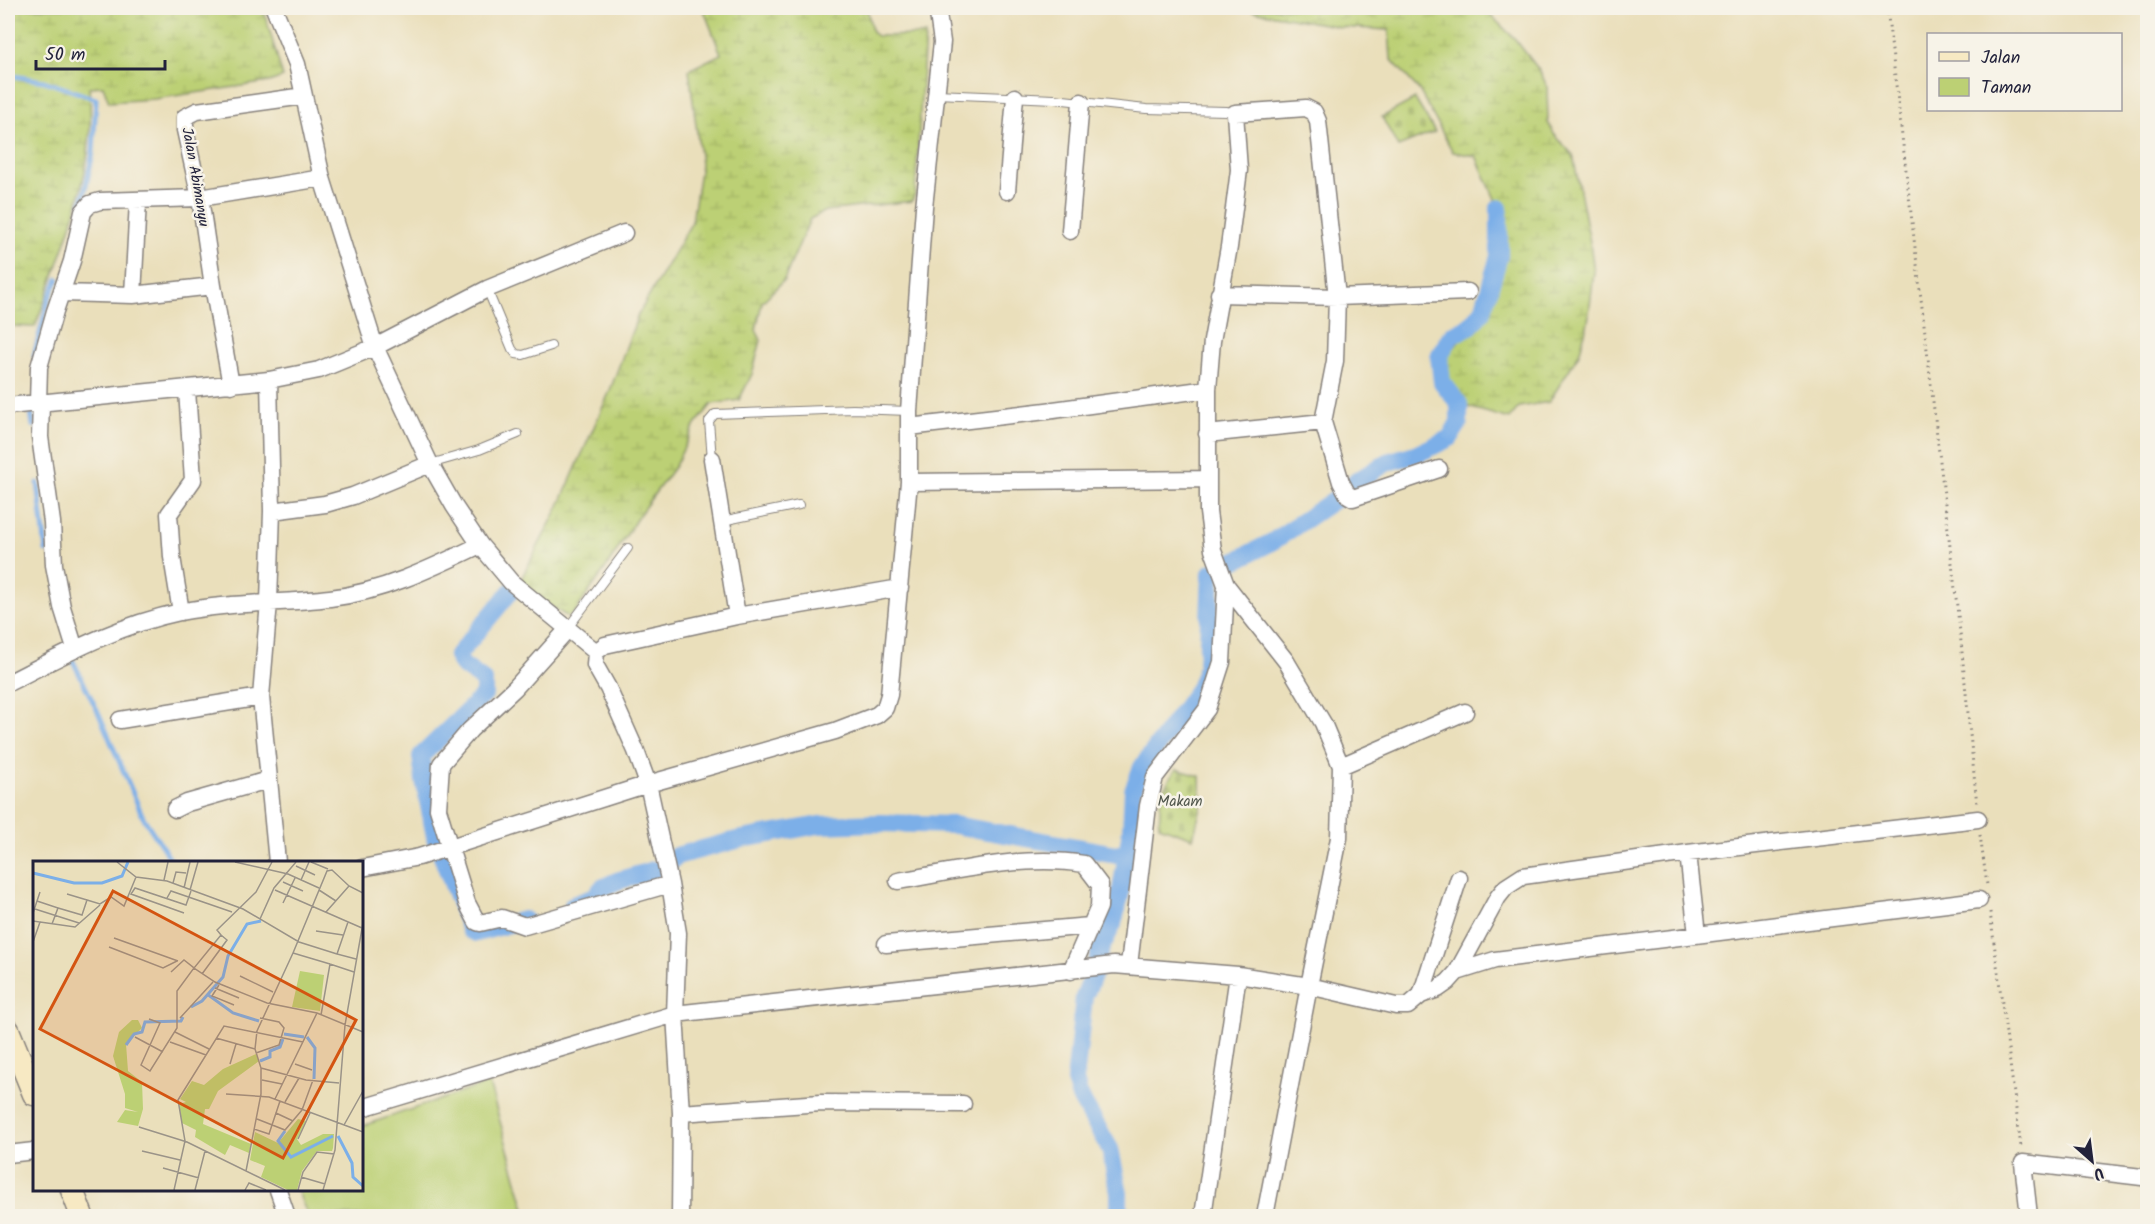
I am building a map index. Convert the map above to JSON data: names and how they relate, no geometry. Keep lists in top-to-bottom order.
{
  "streets": {
    "street": ["Jalan Abimanyu"]
  },
  "parks": ["Makam"],
  "legend": ["Jalan", "Taman"],
  "scale_bar": "50 m",
  "north": "bottom right"
}
